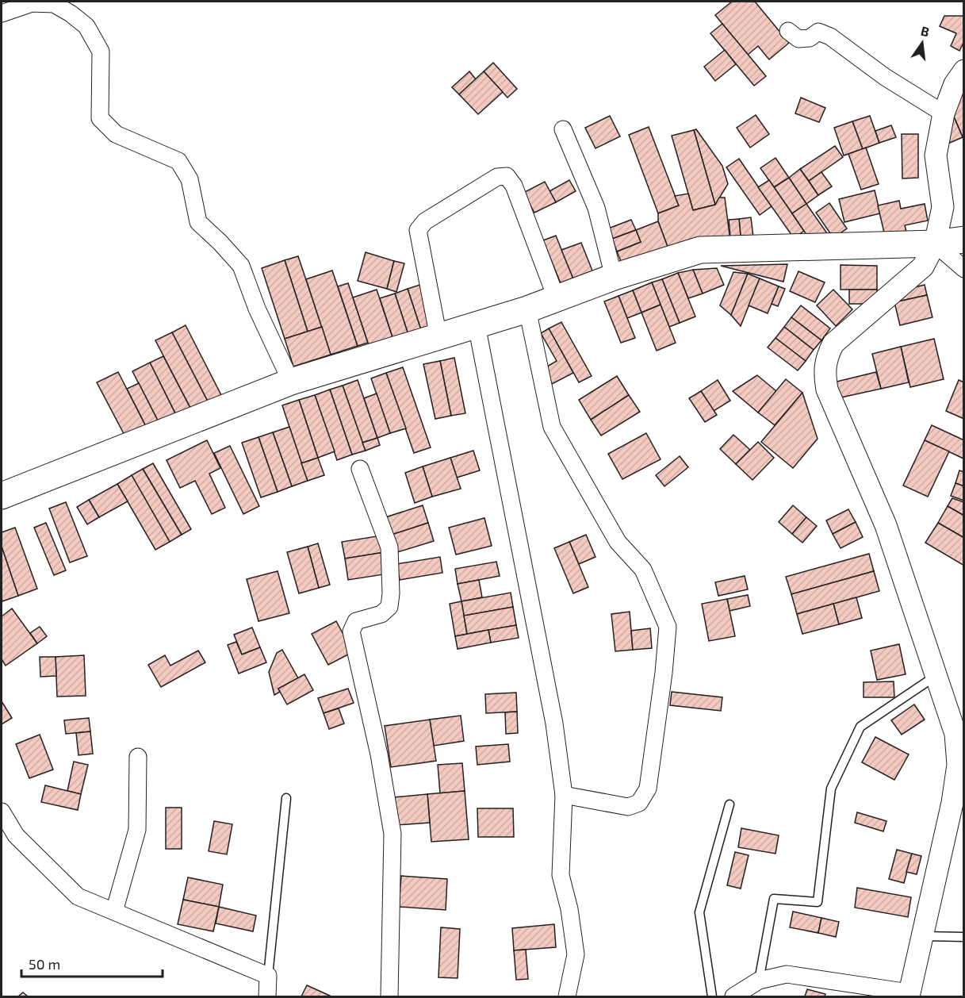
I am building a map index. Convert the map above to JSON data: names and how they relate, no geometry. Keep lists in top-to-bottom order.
{
  "scale_bar": "50 m",
  "north": "top"
}
